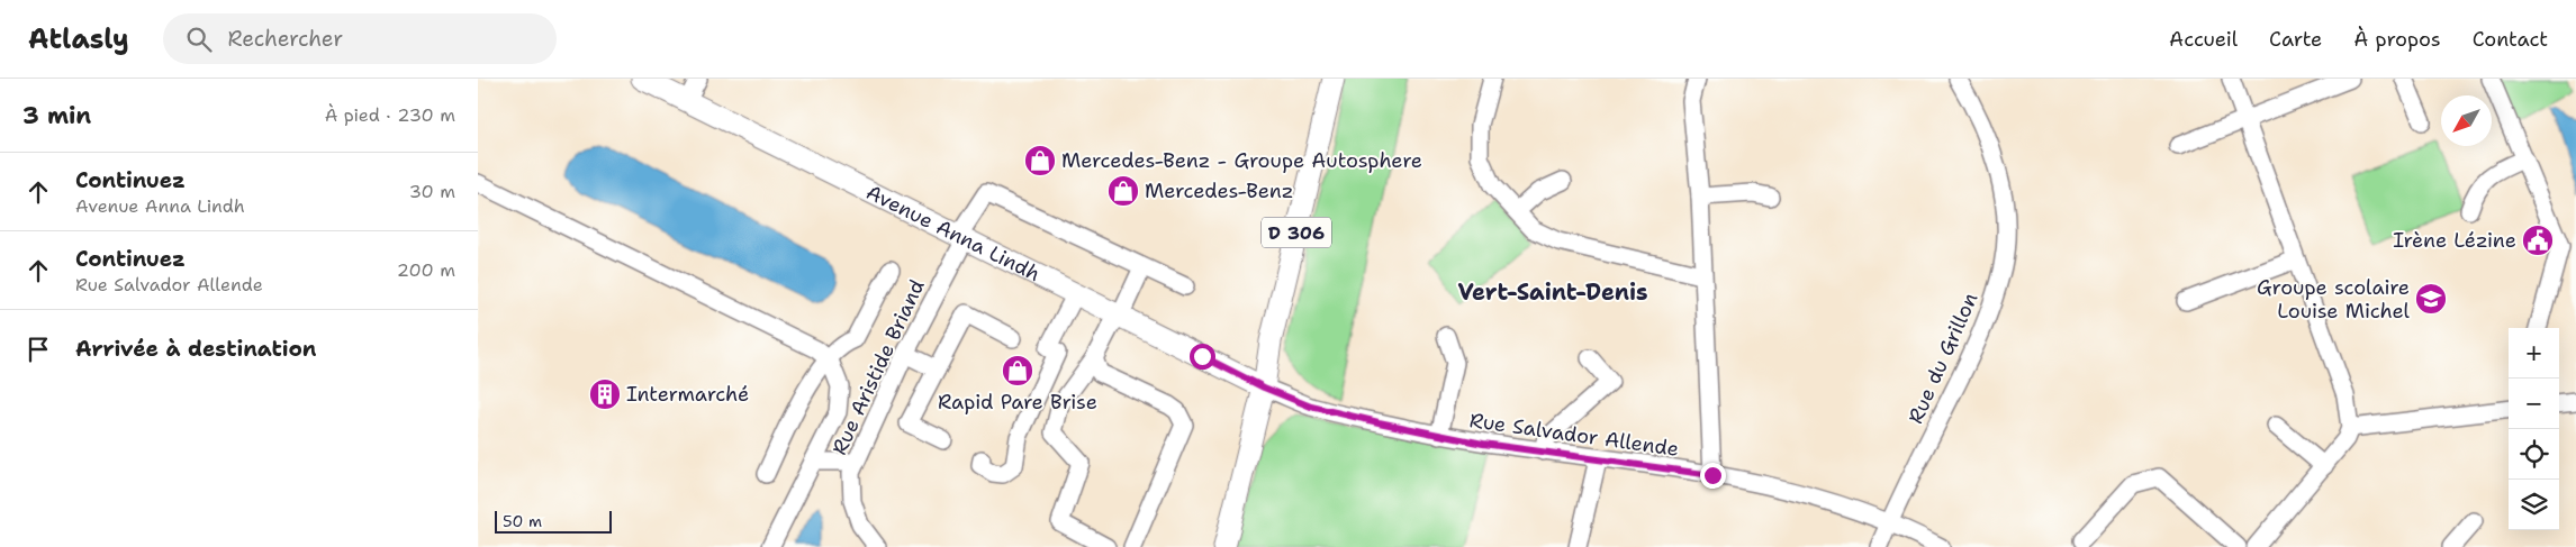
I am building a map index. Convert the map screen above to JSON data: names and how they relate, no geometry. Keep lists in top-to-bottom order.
{
  "streets": {
    "main road": ["Avenue Anna Lindh", "D 306"],
    "street": ["Rue du Grillon", "Rue Aristide Briand", "Rue Salvador Allende"]
  },
  "crossings": [
    ["Avenue Anna Lindh", "D 306"],
    ["Avenue Anna Lindh", "Rue Aristide Briand"],
    ["Avenue Anna Lindh", "Rue Salvador Allende"],
    ["D 306", "Rue Salvador Allende"],
    ["Rue du Grillon", "Rue Salvador Allende"]
  ],
  "districts": ["Vert-Saint-Denis"],
  "places": {
    "shop": ["Mercedes-Benz - Groupe Autosphere", "Mercedes-Benz", "Rapid Pare Brise"],
    "public building": ["Irène Lézine"],
    "school or university": ["Groupe scolaire Louise Michel"],
    "building": ["Intermarché"]
  },
  "scale_bar": "50 m",
  "north": "bottom left",
  "page": {
    "header": "Atlasly",
    "search": "Rechercher",
    "nav": [
      "Accueil",
      "Carte",
      "À propos",
      "Contact"
    ],
    "heading": ["3 min", "À pied · 230 m"],
    "list": [
      ["Continuez", "Avenue Anna Lindh", "30 m"],
      ["Continuez", "Rue Salvador Allende", "200 m"],
      "Arrivée à destination"
    ],
    "map_buttons": ["+", "−"],
    "scale": "50 m"
  }
}
